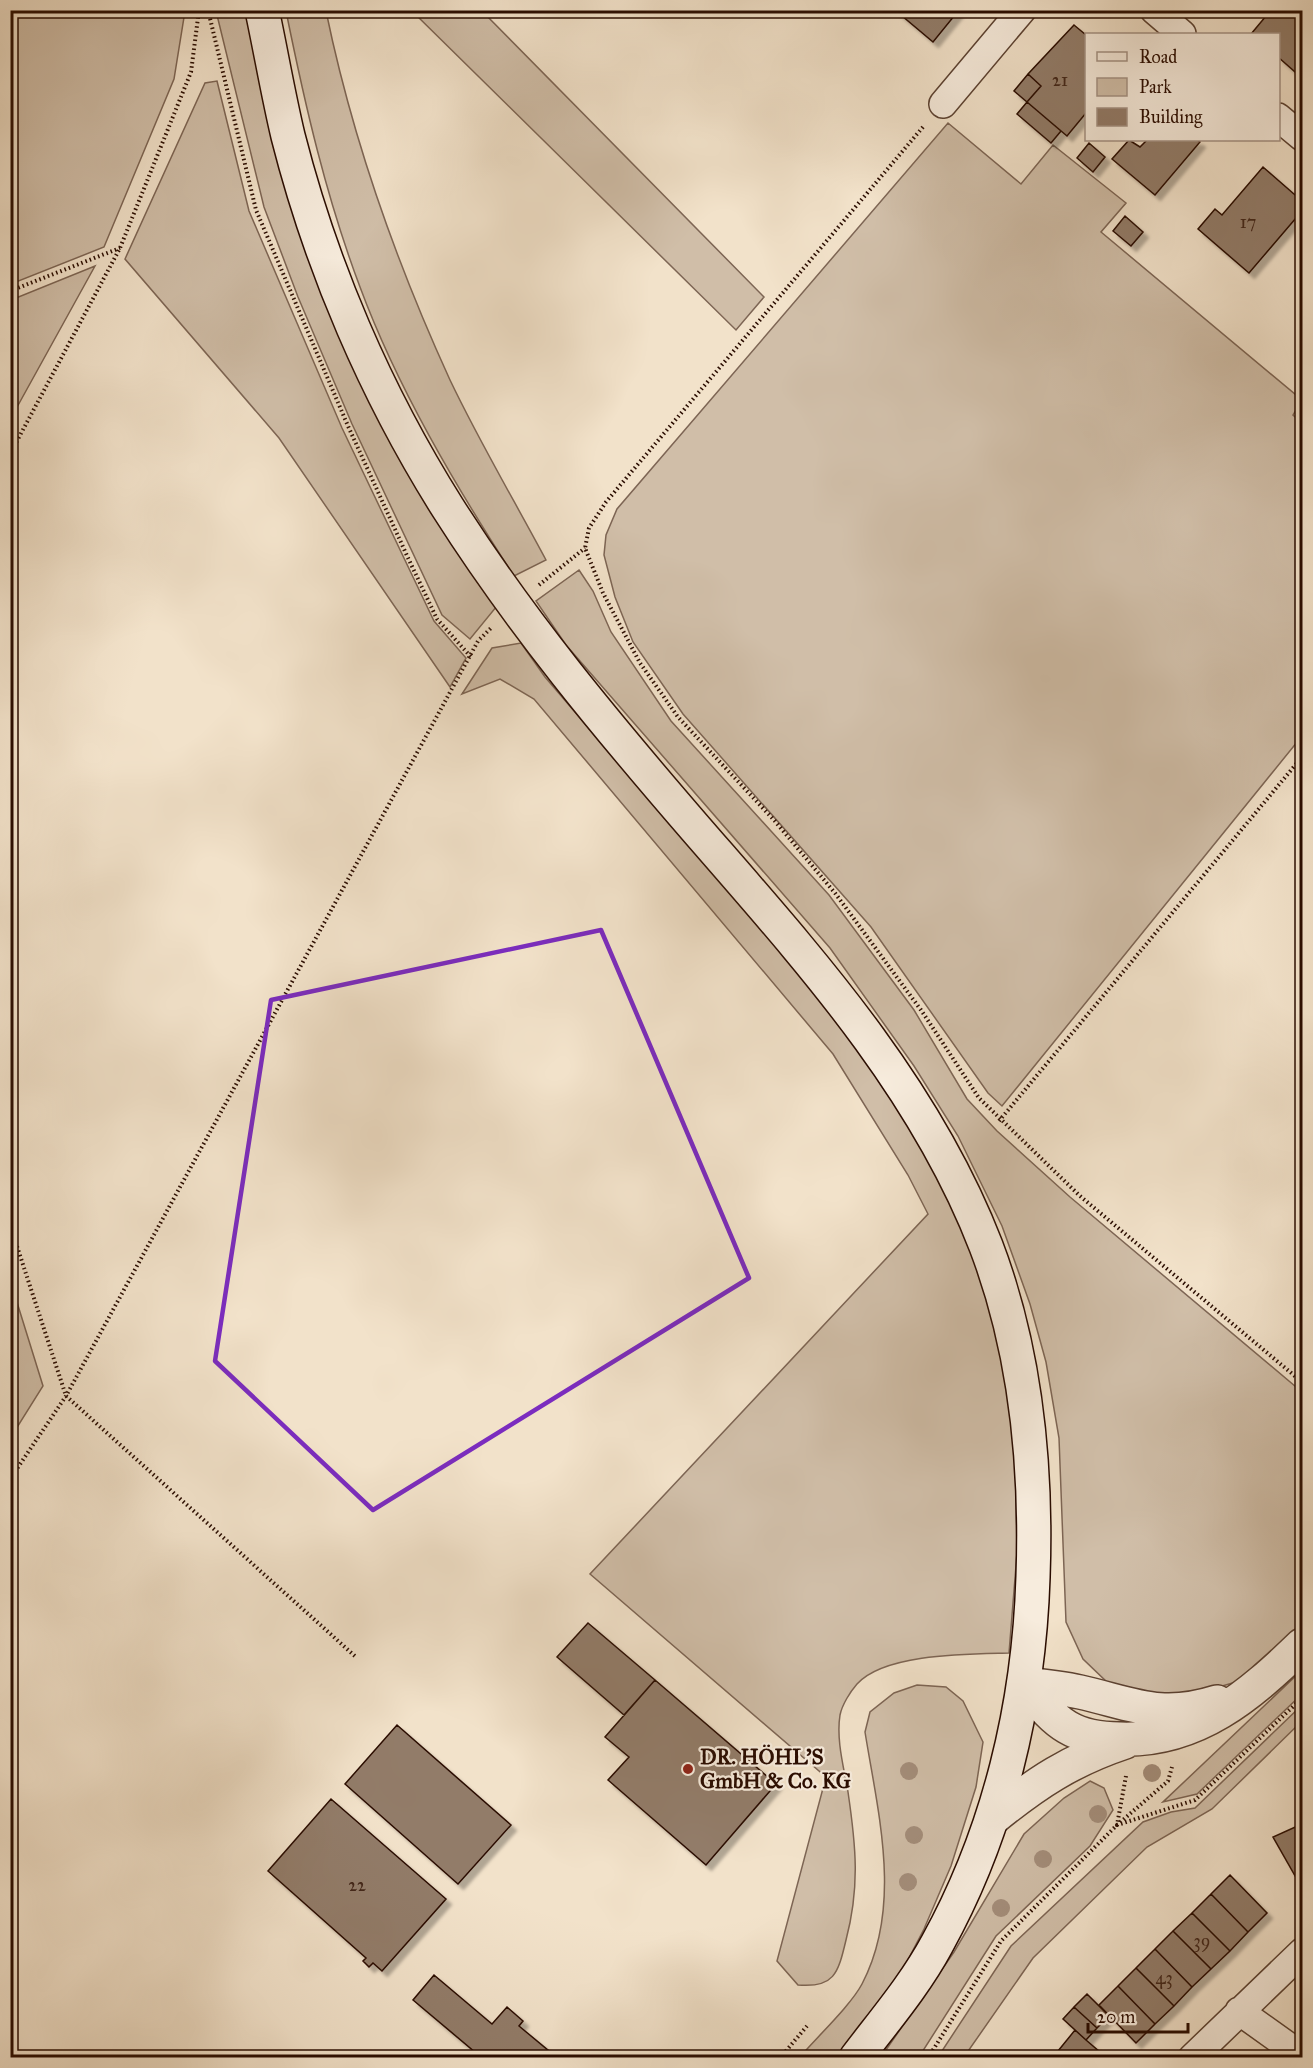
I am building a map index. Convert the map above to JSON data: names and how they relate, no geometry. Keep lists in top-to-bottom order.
{
  "places": ["DR. HÖHL'S GmbH & Co. KG"],
  "house_numbers": [
    "21",
    "17",
    "22",
    "39",
    "43"
  ],
  "legend": ["Road", "Park", "Building"],
  "scale_bar": "20 m"
}
